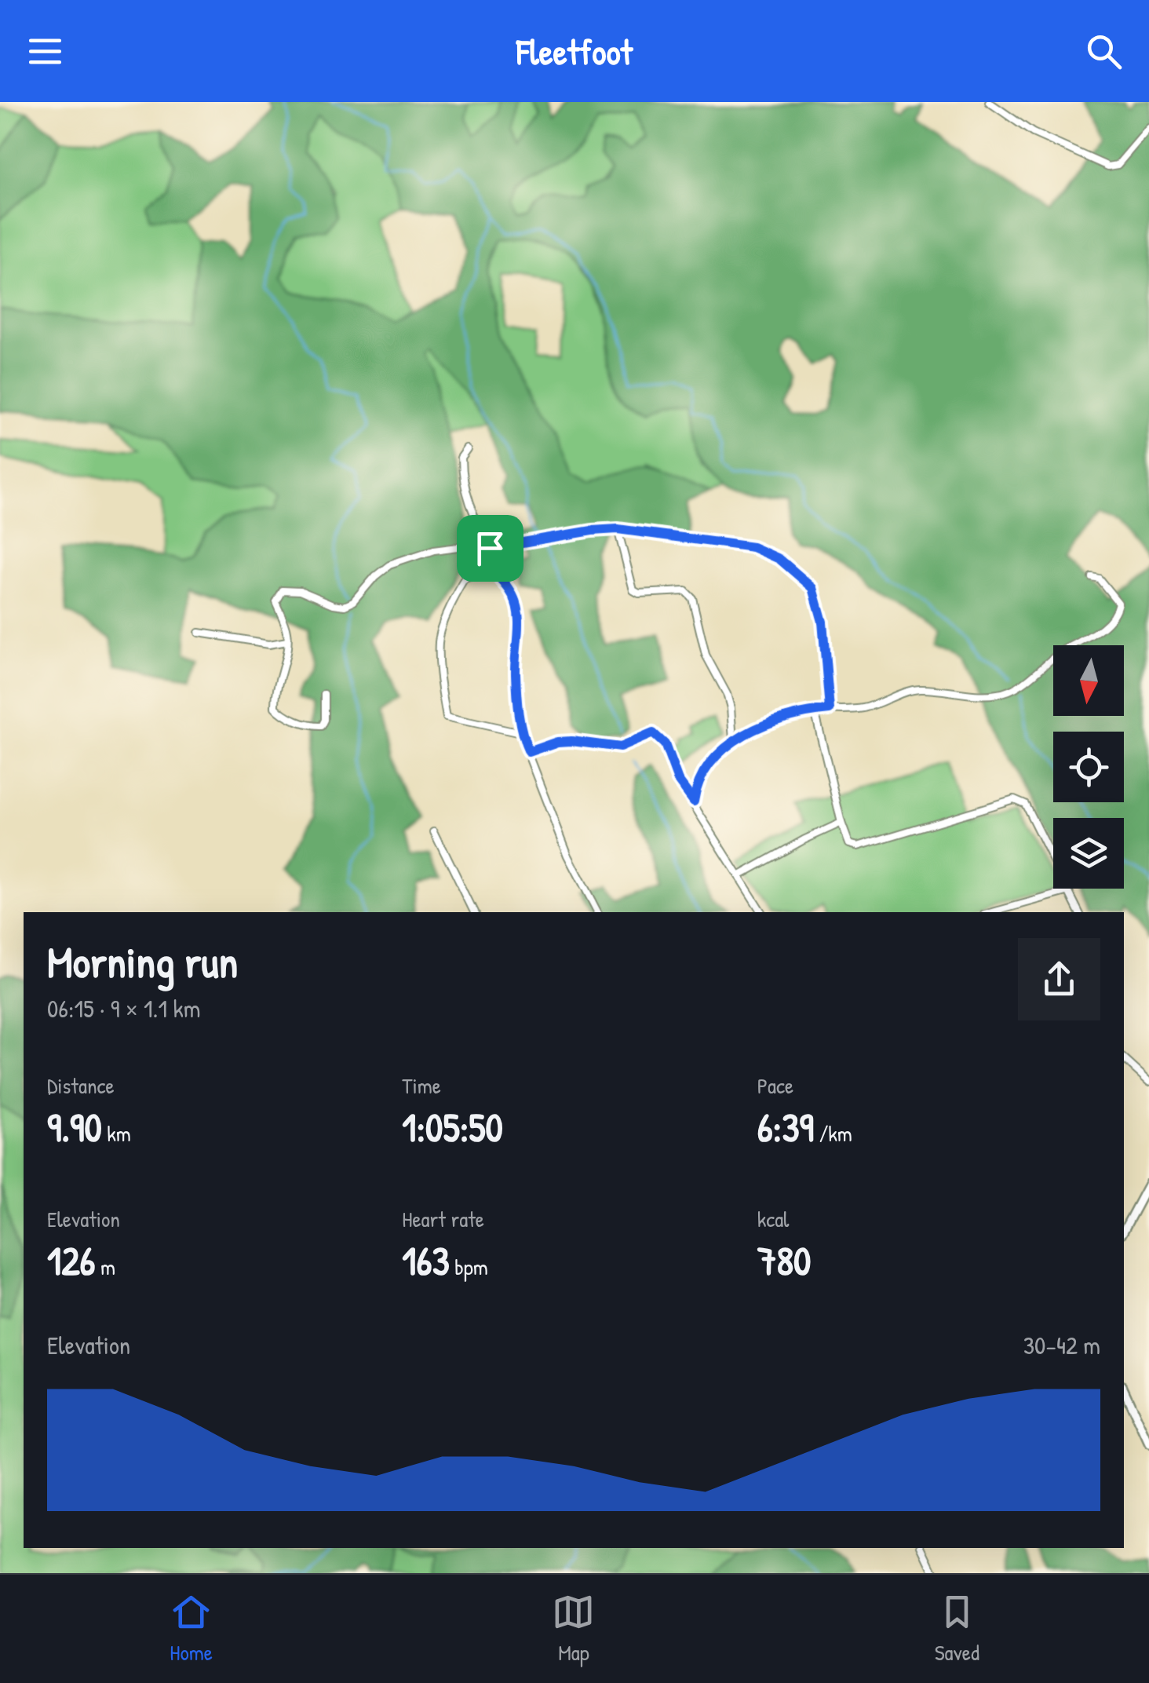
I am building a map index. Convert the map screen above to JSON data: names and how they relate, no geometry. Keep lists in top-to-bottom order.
{
  "north": "bottom",
  "page": {
    "header": "Fleetfoot",
    "heading": ["Morning run", "06:15 · 9 × 1.1 km"],
    "stats": [
      ["Distance", "9.90 km"],
      ["Time", "1:05:50"],
      ["Pace", "6:39 /km"],
      ["Elevation", "126 m"],
      ["Heart rate", "163 bpm"],
      ["kcal", "780"]
    ],
    "chart": ["Elevation", "30–42 m"],
    "tabs": ["Home", "Map", "Saved"]
  }
}
